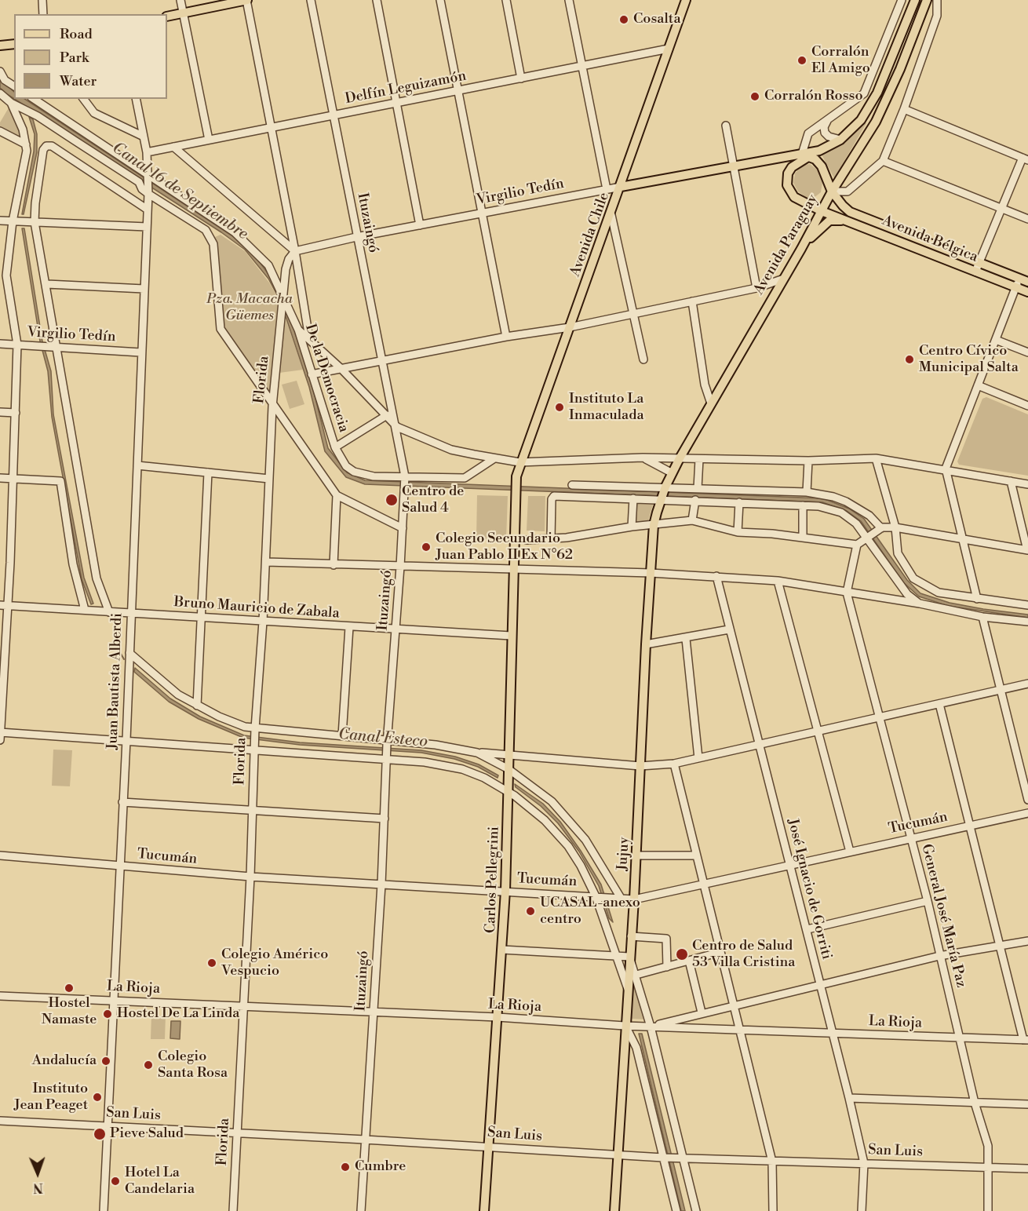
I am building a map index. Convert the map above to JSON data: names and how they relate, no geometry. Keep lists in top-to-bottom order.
{
  "streets": {
    "main road": [
      "Virgilio Tedín",
      "Avenida Chile",
      "Avenida Bélgica",
      "Avenida Paraguay",
      "Jujuy",
      "Carlos Pellegrini"
    ],
    "street": [
      "Delfín Leguizamón",
      "Ituzaingó",
      "De la Democracia",
      "Florida",
      "Bruno Mauricio de Zabala",
      "Juan Bautista Alberdi",
      "Tucumán",
      "José Ignacio de Gorriti",
      "General José María Paz",
      "La Rioja",
      "San Luis"
    ]
  },
  "crossings": [
    ["Delfín Leguizamón", "Ituzaingó"],
    ["Delfín Leguizamón", "Avenida Chile"],
    ["Delfín Leguizamón", "Juan Bautista Alberdi"],
    ["Virgilio Tedín", "Ituzaingó"],
    ["Virgilio Tedín", "Avenida Chile"],
    ["Virgilio Tedín", "Avenida Bélgica"],
    ["Virgilio Tedín", "Avenida Paraguay"],
    ["Virgilio Tedín", "Juan Bautista Alberdi"],
    ["Ituzaingó", "De la Democracia"],
    ["Ituzaingó", "Bruno Mauricio de Zabala"],
    ["Ituzaingó", "Tucumán"],
    ["Ituzaingó", "La Rioja"],
    ["Ituzaingó", "San Luis"],
    ["Avenida Chile", "Carlos Pellegrini"],
    ["Avenida Bélgica", "Avenida Paraguay"],
    ["Avenida Paraguay", "Jujuy"],
    ["De la Democracia", "Florida"],
    ["De la Democracia", "Juan Bautista Alberdi"],
    ["Florida", "Bruno Mauricio de Zabala"],
    ["Florida", "Tucumán"],
    ["Florida", "La Rioja"],
    ["Florida", "San Luis"],
    ["Bruno Mauricio de Zabala", "Juan Bautista Alberdi"],
    ["Bruno Mauricio de Zabala", "Carlos Pellegrini"],
    ["Juan Bautista Alberdi", "Tucumán"],
    ["Juan Bautista Alberdi", "La Rioja"],
    ["Juan Bautista Alberdi", "San Luis"],
    ["Tucumán", "Jujuy"],
    ["Tucumán", "Carlos Pellegrini"],
    ["Tucumán", "José Ignacio de Gorriti"],
    ["Tucumán", "General José María Paz"],
    ["Jujuy", "La Rioja"],
    ["Jujuy", "San Luis"],
    ["Carlos Pellegrini", "La Rioja"],
    ["Carlos Pellegrini", "San Luis"],
    ["José Ignacio de Gorriti", "La Rioja"],
    ["José Ignacio de Gorriti", "San Luis"],
    ["General José María Paz", "La Rioja"],
    ["General José María Paz", "San Luis"]
  ],
  "water": ["Canal 16 de Septiembre", "Canal Esteco"],
  "parks": ["Pza. Macacha Güemes"],
  "places": [
    "Cosalta",
    "Corralón El Amigo",
    "Corralón Rosso",
    "Centro Cívico Municipal Salta",
    "Instituto La Inmaculada",
    "Centro de Salud 4",
    "Colegio Secundario Juan Pablo II Ex N°62",
    "UCASAL-anexo centro",
    "Centro de Salud 53 Villa Cristina",
    "Colegio Américo Vespucio",
    "Hostel Namaste",
    "Hostel De La Linda",
    "Andalucía",
    "Colegio Santa Rosa",
    "Instituto Jean Peaget",
    "Pieve Salud",
    "Cumbre",
    "Hotel La Candelaria"
  ],
  "legend": ["Road", "Park", "Water"],
  "north": "bottom"
}
